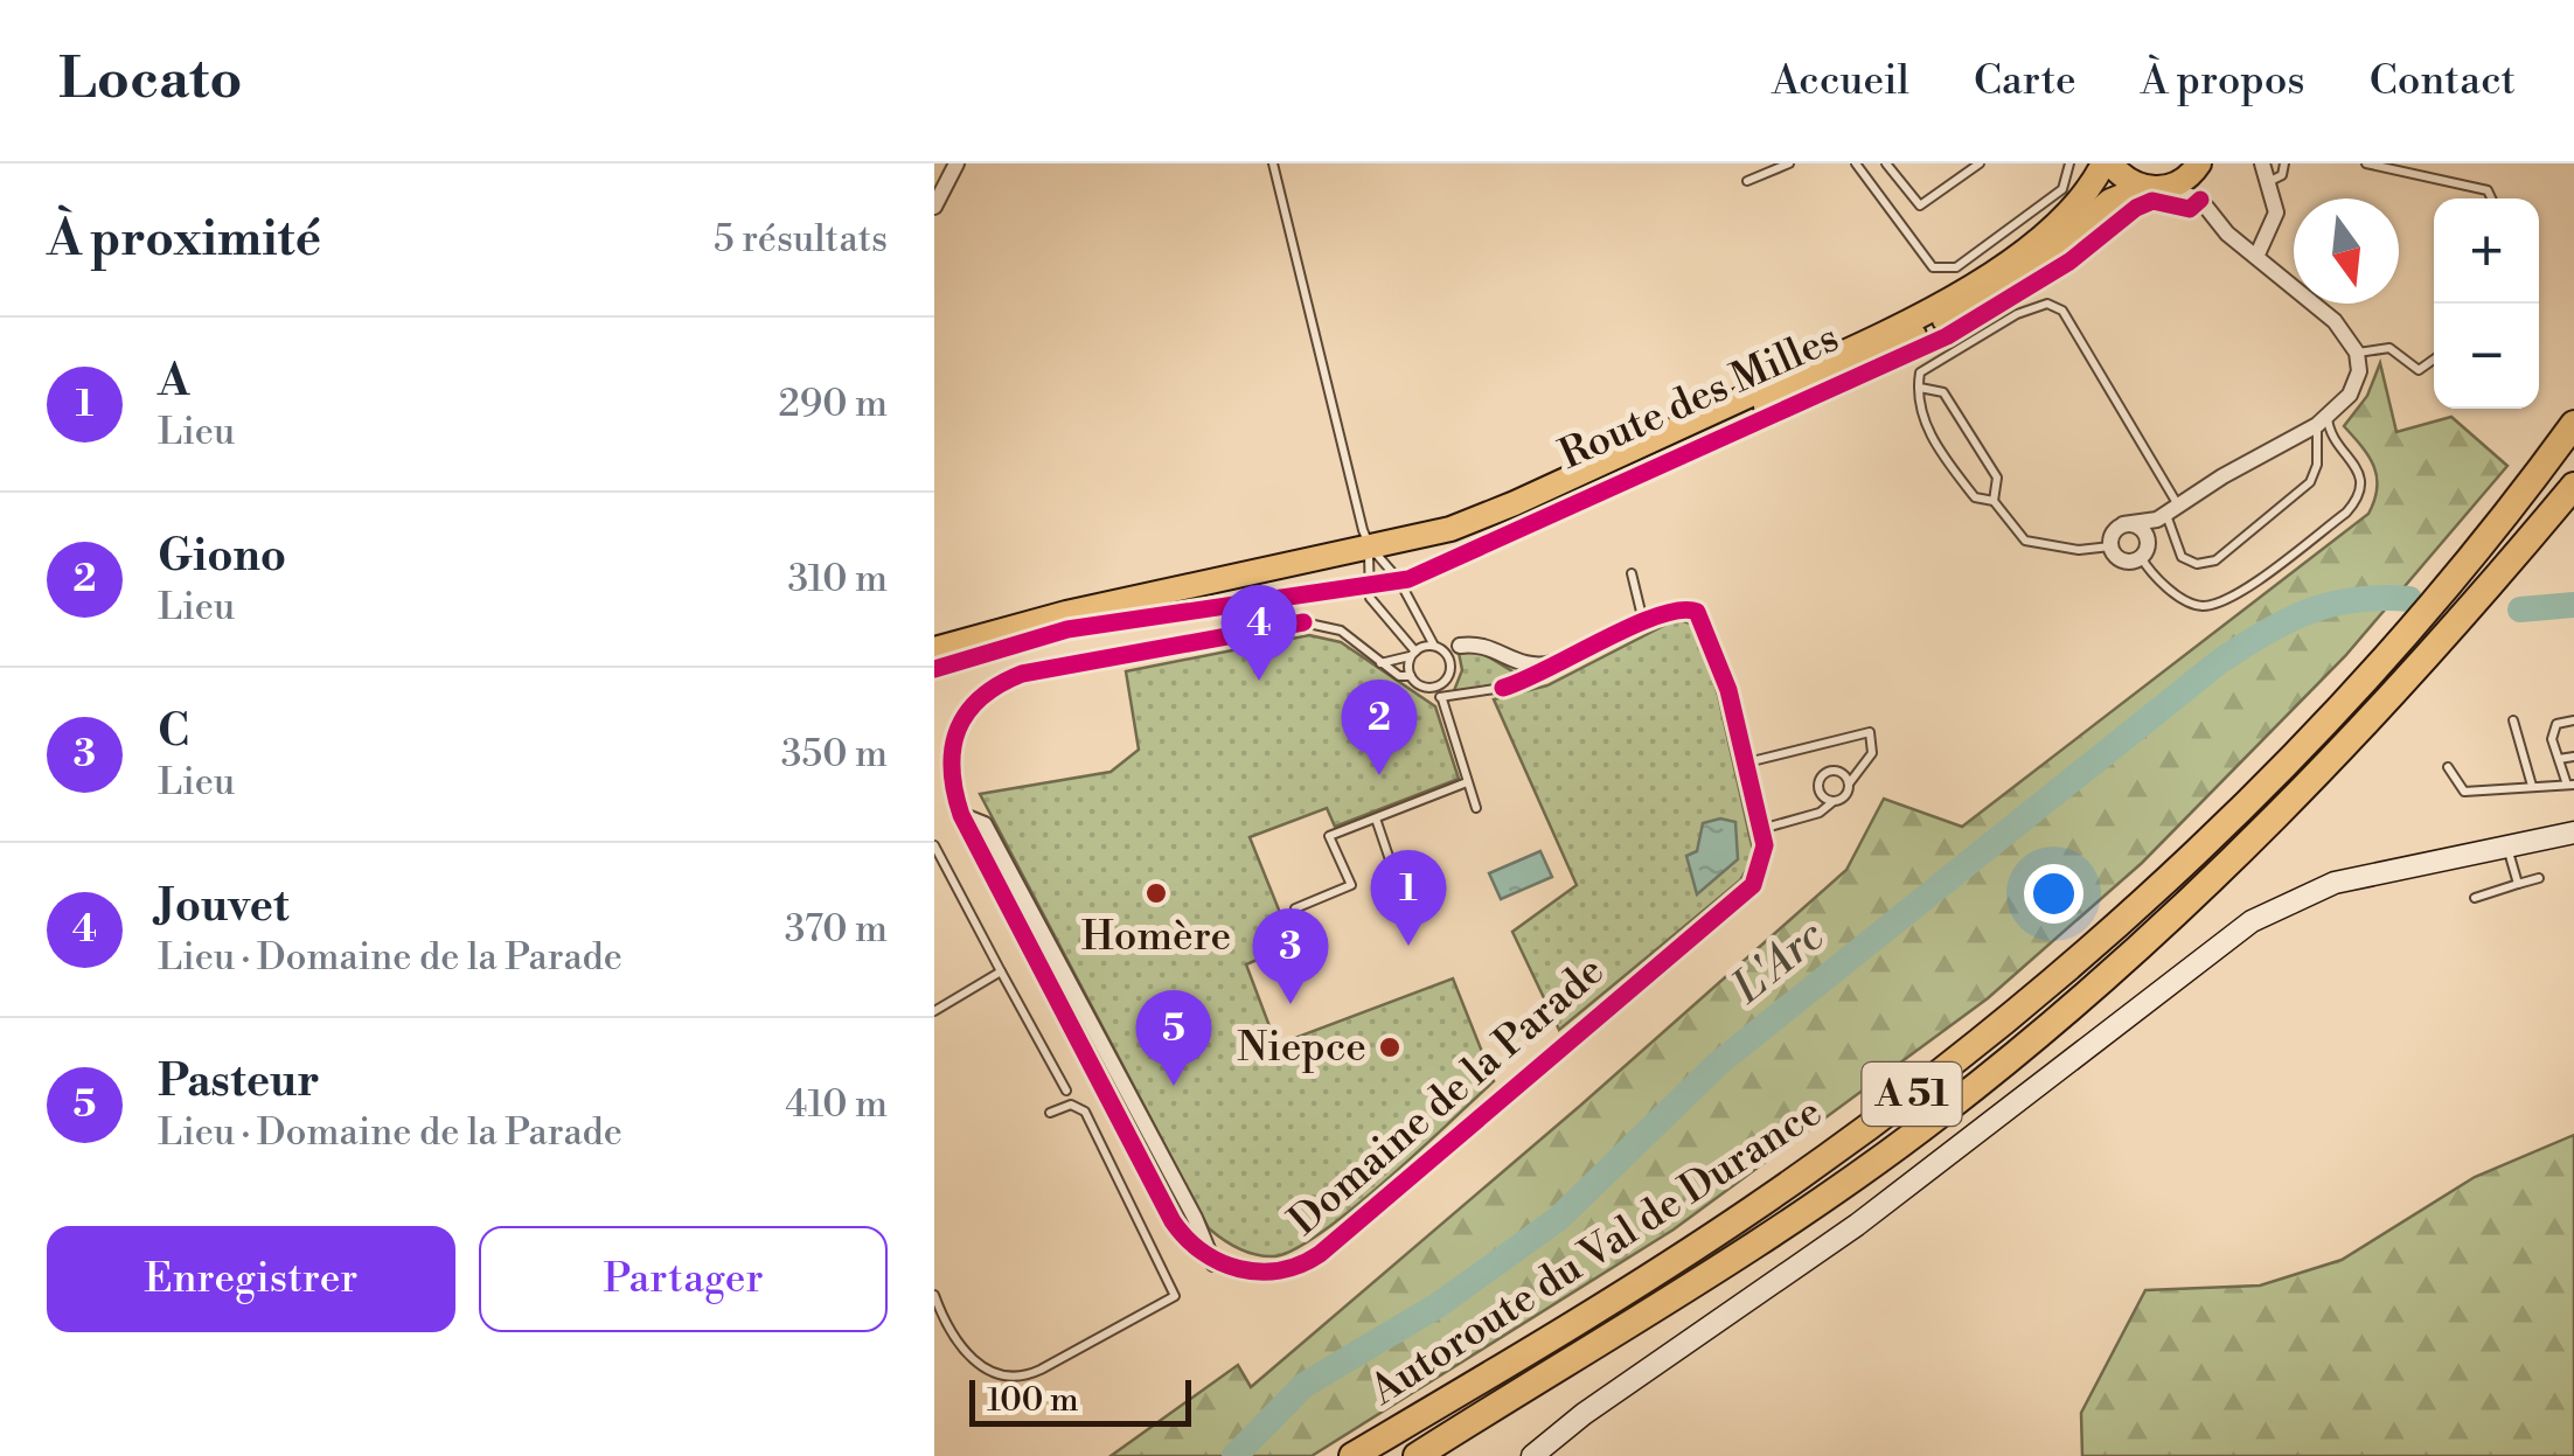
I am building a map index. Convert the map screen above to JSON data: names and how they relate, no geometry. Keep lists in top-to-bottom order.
{
  "streets": {
    "highway": ["A 51", "Autoroute du Val de Durance"],
    "main road": ["Route des Milles"],
    "street": ["Domaine de la Parade"]
  },
  "water": ["L'Arc"],
  "places": ["Homère", "Niepce"],
  "scale_bar": "100 m",
  "north": "bottom",
  "page": {
    "header": "Locato",
    "nav": [
      "Accueil",
      "Carte",
      "À propos",
      "Contact"
    ],
    "heading": ["À proximité", "5 résultats"],
    "map_buttons": ["+", "−"],
    "list": [
      {
        "mark": "1",
        "name": "A",
        "note": "Lieu",
        "value": "290 m"
      },
      {
        "mark": "2",
        "name": "Giono",
        "note": "Lieu",
        "value": "310 m"
      },
      {
        "mark": "3",
        "name": "C",
        "note": "Lieu",
        "value": "350 m"
      },
      {
        "mark": "4",
        "name": "Jouvet",
        "note": "Lieu · Domaine de la Parade",
        "value": "370 m"
      },
      {
        "mark": "5",
        "name": "Pasteur",
        "note": "Lieu · Domaine de la Parade",
        "value": "410 m"
      }
    ],
    "pins": [
      "4",
      "2",
      "1",
      "3",
      "5"
    ],
    "buttons": ["Enregistrer", "Partager"],
    "scale": "100 m"
  }
}
